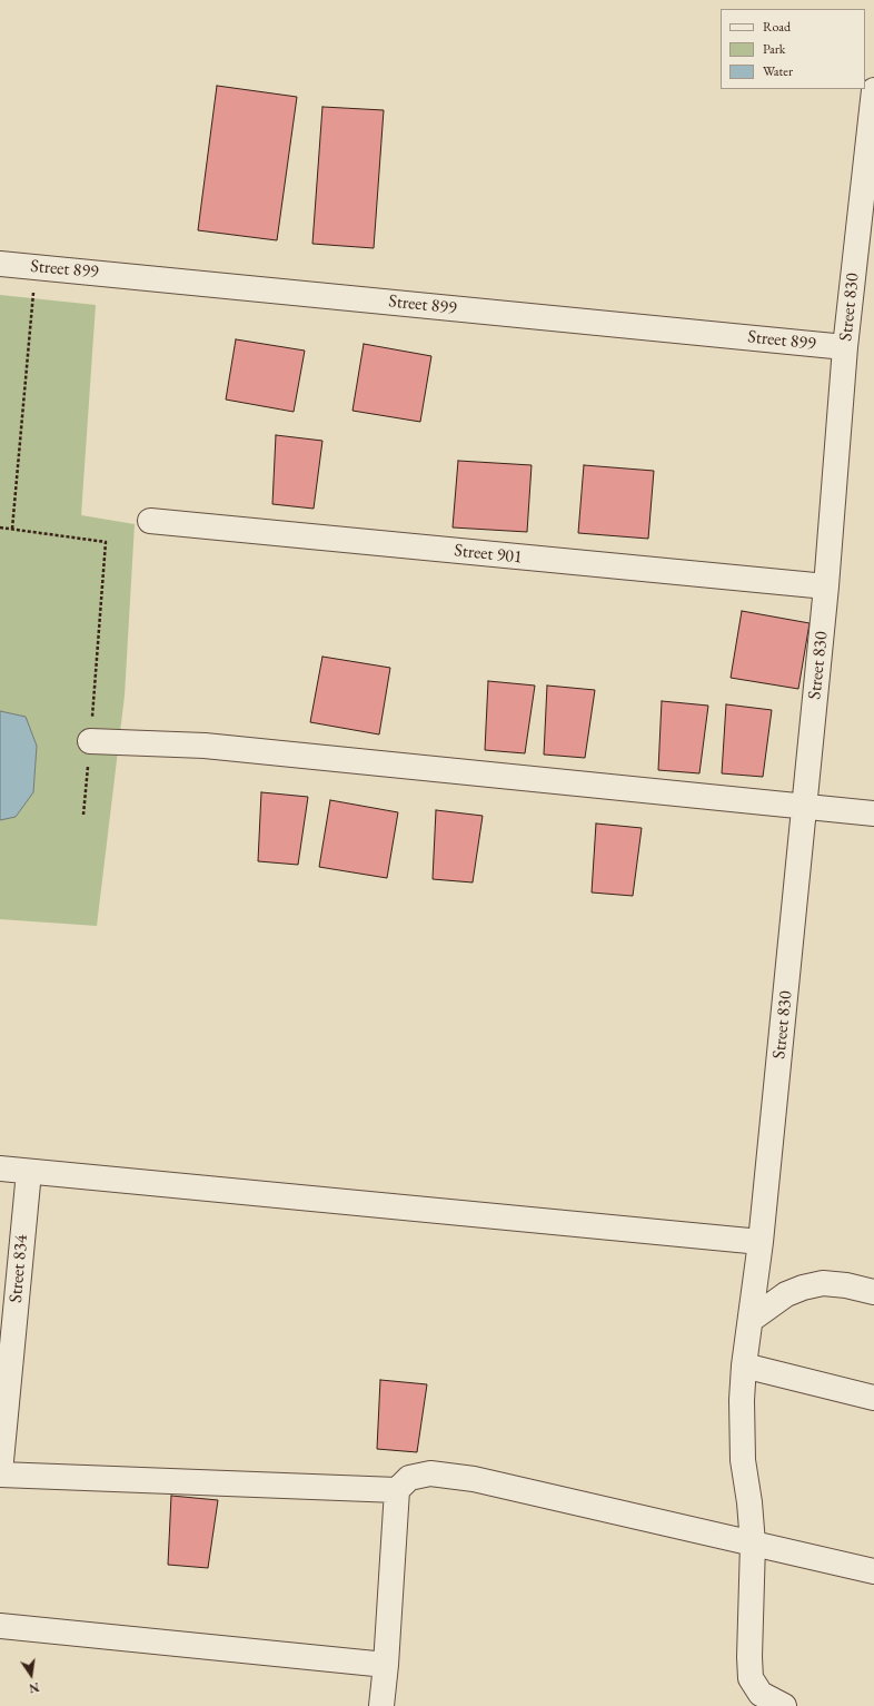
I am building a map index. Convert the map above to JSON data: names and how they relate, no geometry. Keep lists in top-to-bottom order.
{
  "streets": {
    "street": [
      "Street 899",
      "Street 830",
      "Street 901",
      "Street 834"
    ]
  },
  "crossings": [
    ["Street 899", "Street 830"],
    ["Street 830", "Street 901"]
  ],
  "legend": ["Road", "Park", "Water"],
  "north": "bottom"
}
